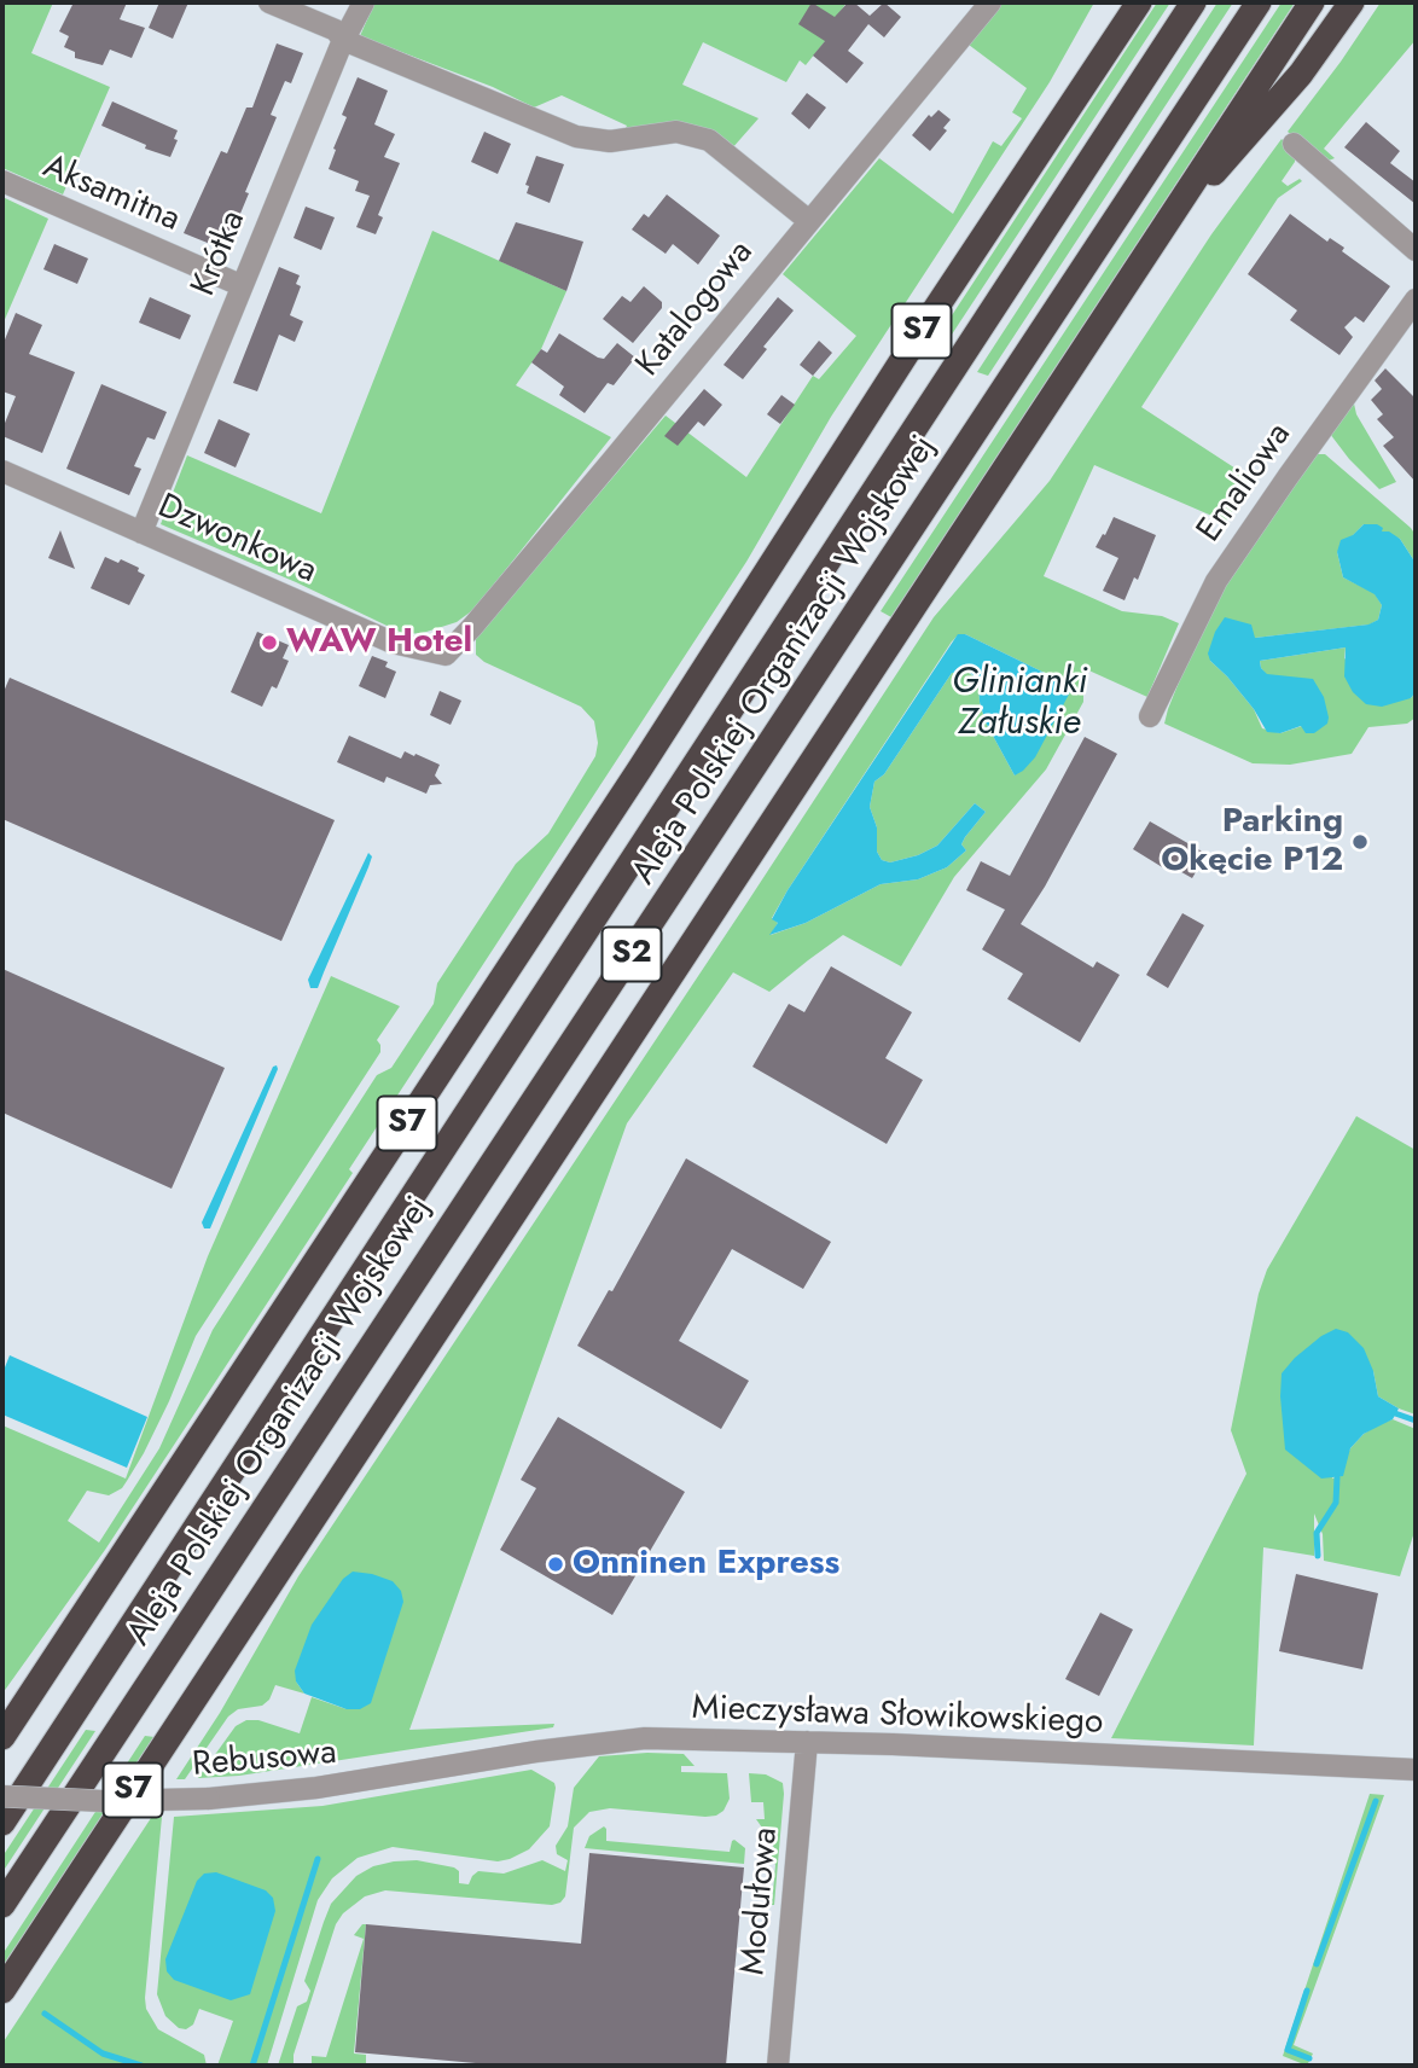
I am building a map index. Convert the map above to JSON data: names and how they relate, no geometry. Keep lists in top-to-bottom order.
{
  "streets": {
    "highway": ["S7", "Aleja Polskiej Organizacji Wojskowej", "S2"],
    "street": [
      "Aksamitna",
      "Krótka",
      "Katalogowa",
      "Emaliowa",
      "Dzwonkowa",
      "Mieczysława Słowikowskiego",
      "Rebusowa",
      "Modułowa"
    ]
  },
  "crossings": [
    ["Aksamitna", "Krótka"],
    ["Krótka", "Dzwonkowa"],
    ["Katalogowa", "Dzwonkowa"],
    ["Mieczysława Słowikowskiego", "Rebusowa"],
    ["Mieczysława Słowikowskiego", "Modułowa"]
  ],
  "water": ["Glinianki Załuskie"],
  "places": ["WAW Hotel", "Parking Okęcie P12", "Onninen Express"]
}
